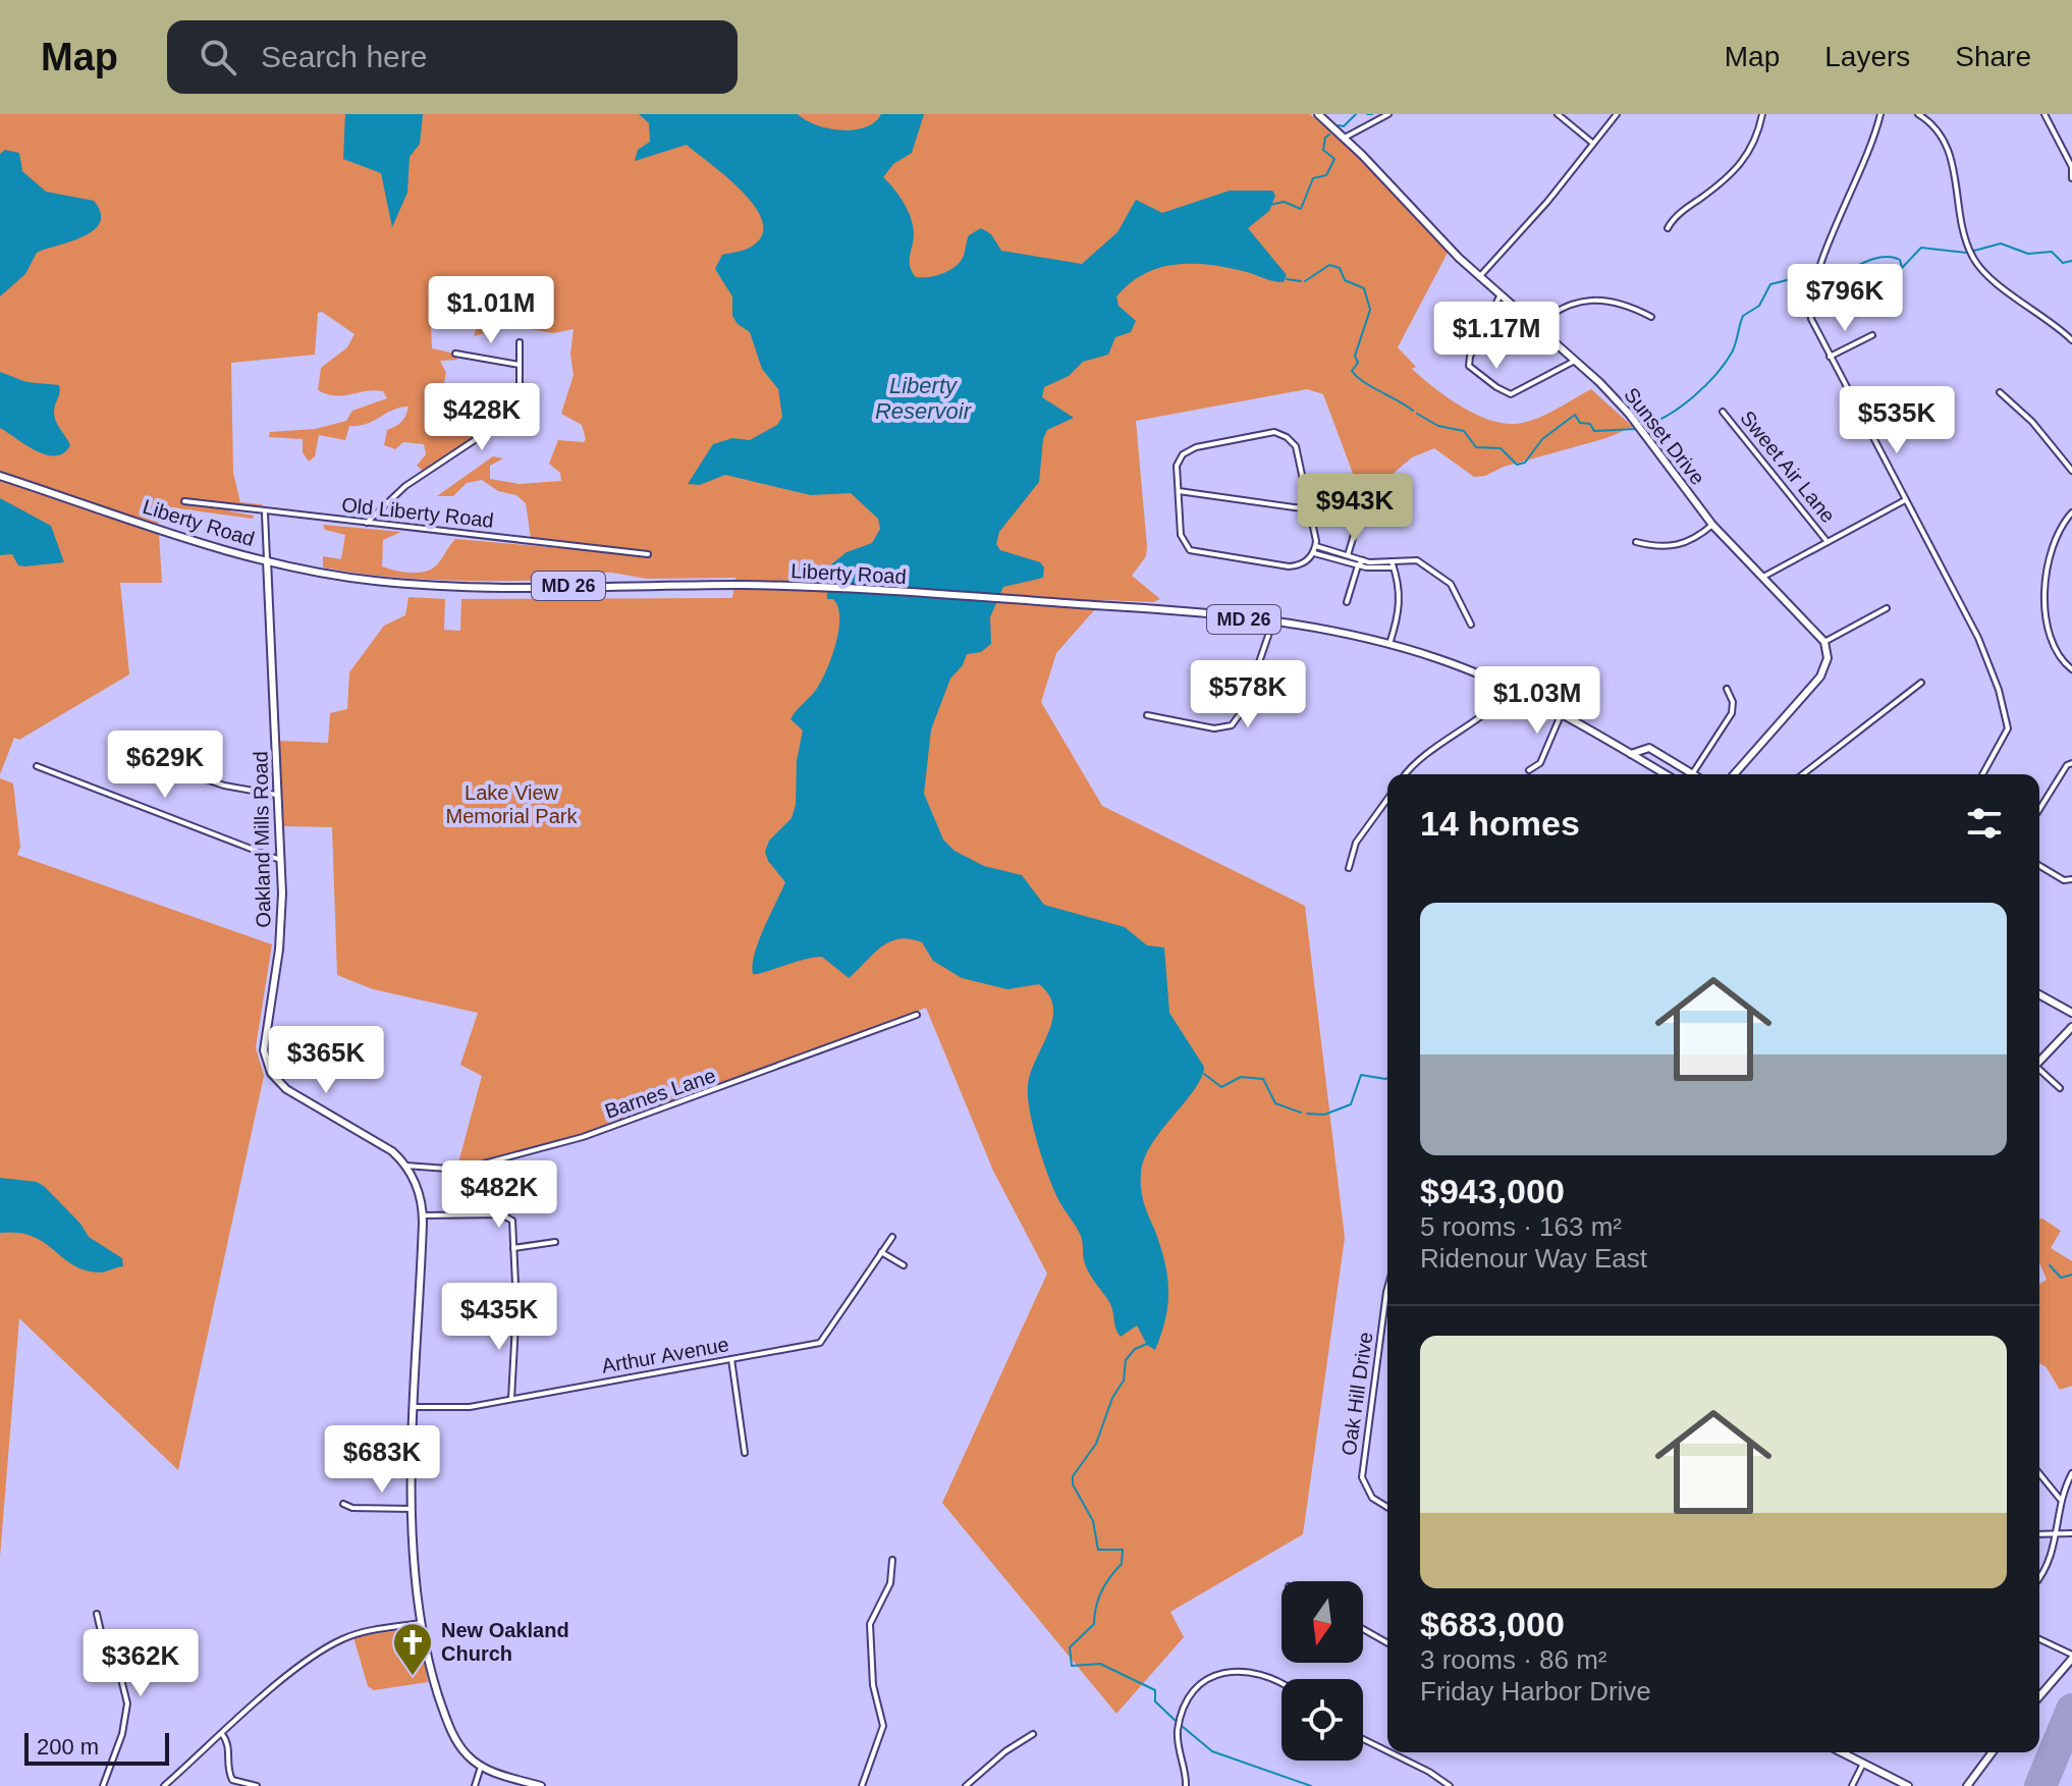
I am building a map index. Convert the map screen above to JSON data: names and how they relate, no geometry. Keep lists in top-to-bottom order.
{
  "streets": {
    "street": [
      "Sunset Drive",
      "Sweet Air Lane",
      "Old Liberty Road",
      "Liberty Road",
      "MD 26",
      "Oakland Mills Road",
      "Barnes Lane",
      "Arthur Avenue",
      "Oak Hill Drive"
    ]
  },
  "crossings": [
    ["Old Liberty Road", "Oakland Mills Road"],
    ["Liberty Road", "Oakland Mills Road"],
    ["Oakland Mills Road", "Barnes Lane"],
    ["Oakland Mills Road", "Arthur Avenue"]
  ],
  "water": ["Liberty Reservoir"],
  "parks": ["Lake View Memorial Park"],
  "places": {
    "church": ["New Oakland Church"]
  },
  "scale_bar": "200 m",
  "north": "bottom",
  "page": {
    "header": "Map",
    "search": "Search here",
    "nav": ["Map", "Layers", "Share"],
    "price": [
      "$796K",
      "$1.01M",
      "$1.17M",
      "$428K",
      "$535K",
      "$943K",
      "$578K",
      "$1.03M",
      "$629K",
      "$365K",
      "$482K",
      "$435K",
      "$683K",
      "$362K"
    ],
    "heading": "14 homes",
    "list": [
      {
        "name": "$943,000",
        "note": "5 rooms · 163 m² · Ridenour Way East"
      },
      {
        "name": "$683,000",
        "note": "3 rooms · 86 m² · Friday Harbor Drive"
      }
    ],
    "scale": "200 m"
  }
}
